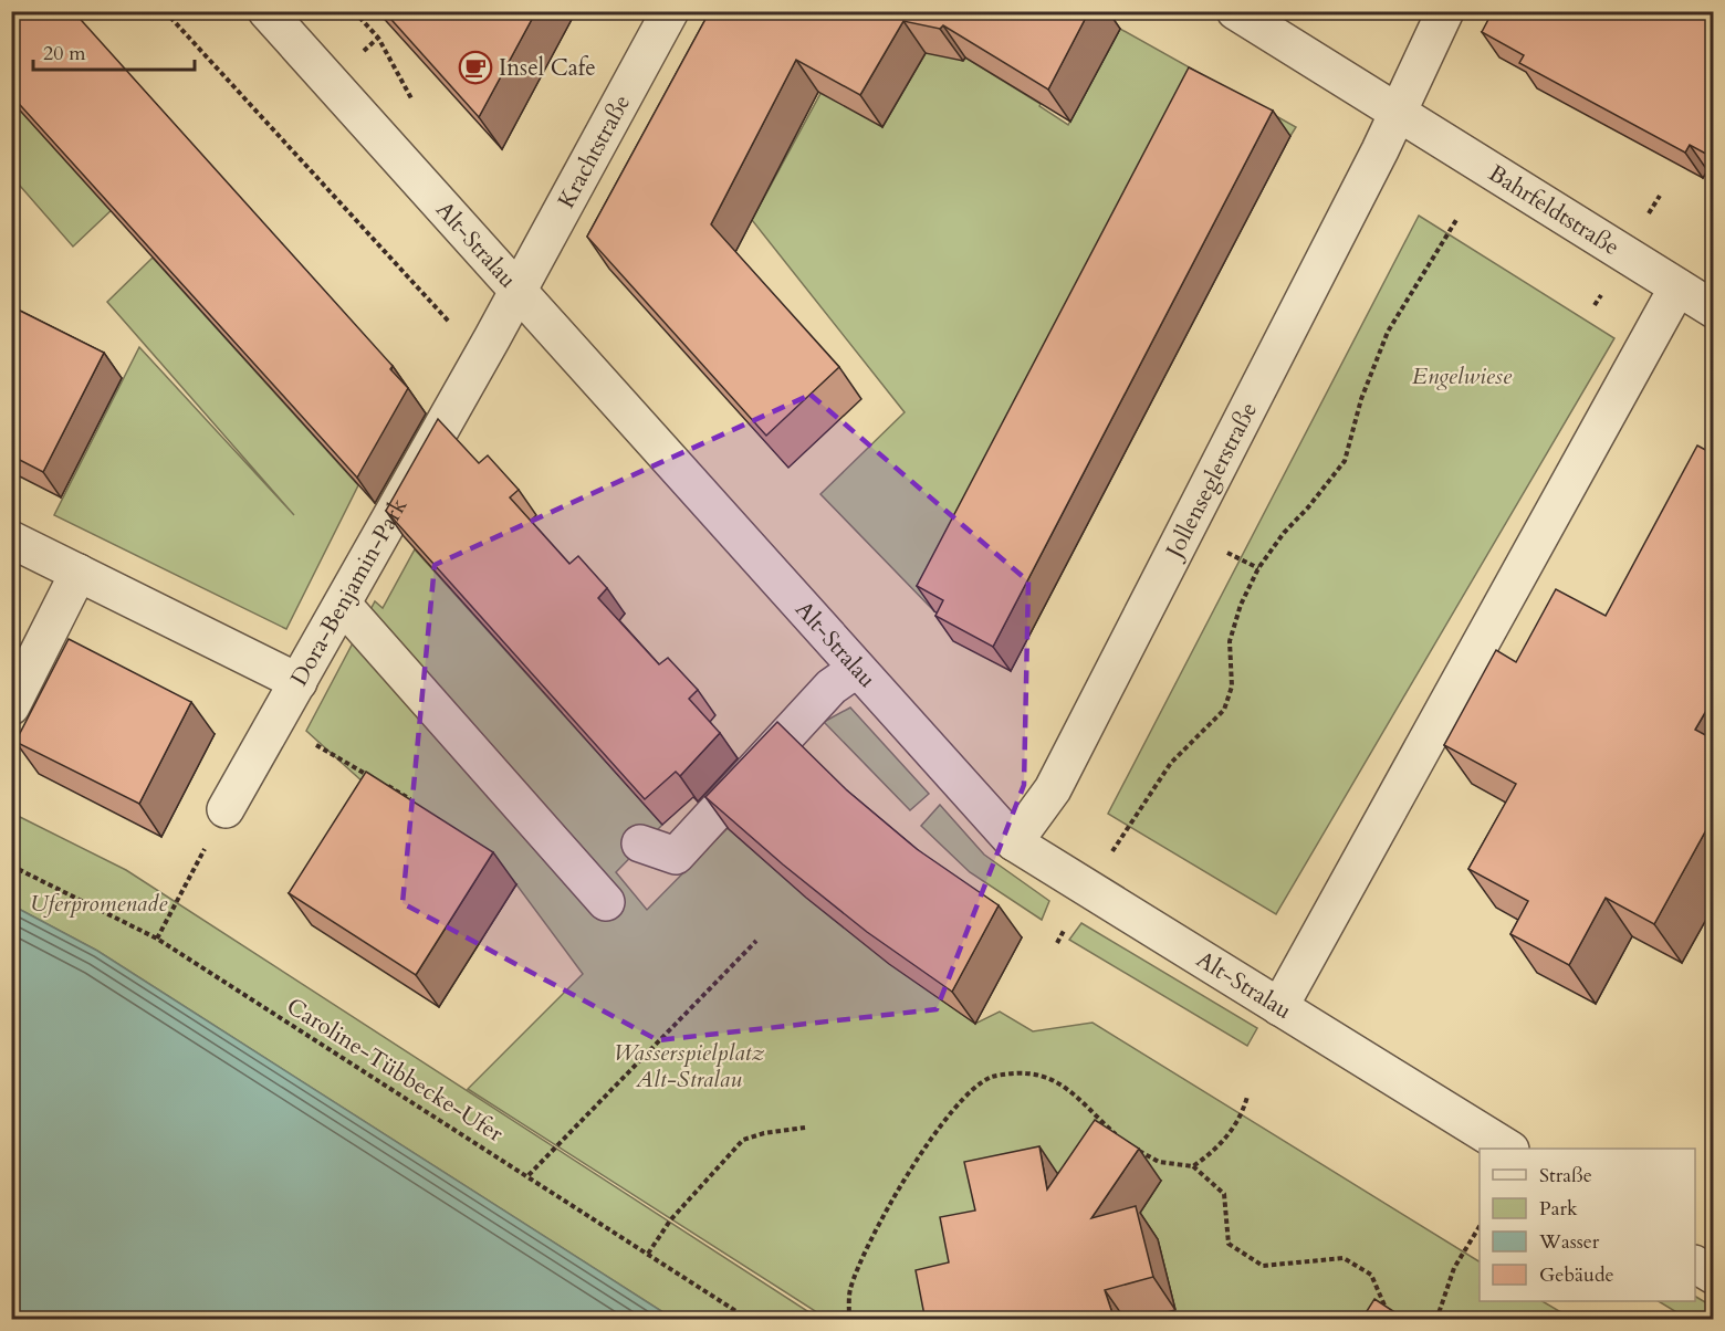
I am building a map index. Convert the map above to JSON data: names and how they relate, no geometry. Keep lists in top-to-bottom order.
{
  "streets": {
    "street": [
      "Krachtstraße",
      "Bahrfeldtstraße",
      "Alt-Stralau",
      "Jollenseglerstraße",
      "Dora-Benjamin-Park"
    ],
    "path": ["Caroline-Tübbecke-Ufer"]
  },
  "crossings": [
    ["Krachtstraße", "Alt-Stralau"],
    ["Krachtstraße", "Dora-Benjamin-Park"],
    ["Bahrfeldtstraße", "Jollenseglerstraße"],
    ["Alt-Stralau", "Jollenseglerstraße"],
    ["Alt-Stralau", "Dora-Benjamin-Park"]
  ],
  "parks": ["Engelwiese", "Uferpromenade", "Wasserspielplatz Alt-Stralau"],
  "places": {
    "cafe": ["Insel Cafe"]
  },
  "legend": [
    "Straße",
    "Park",
    "Wasser",
    "Gebäude"
  ],
  "scale_bar": "20 m"
}
